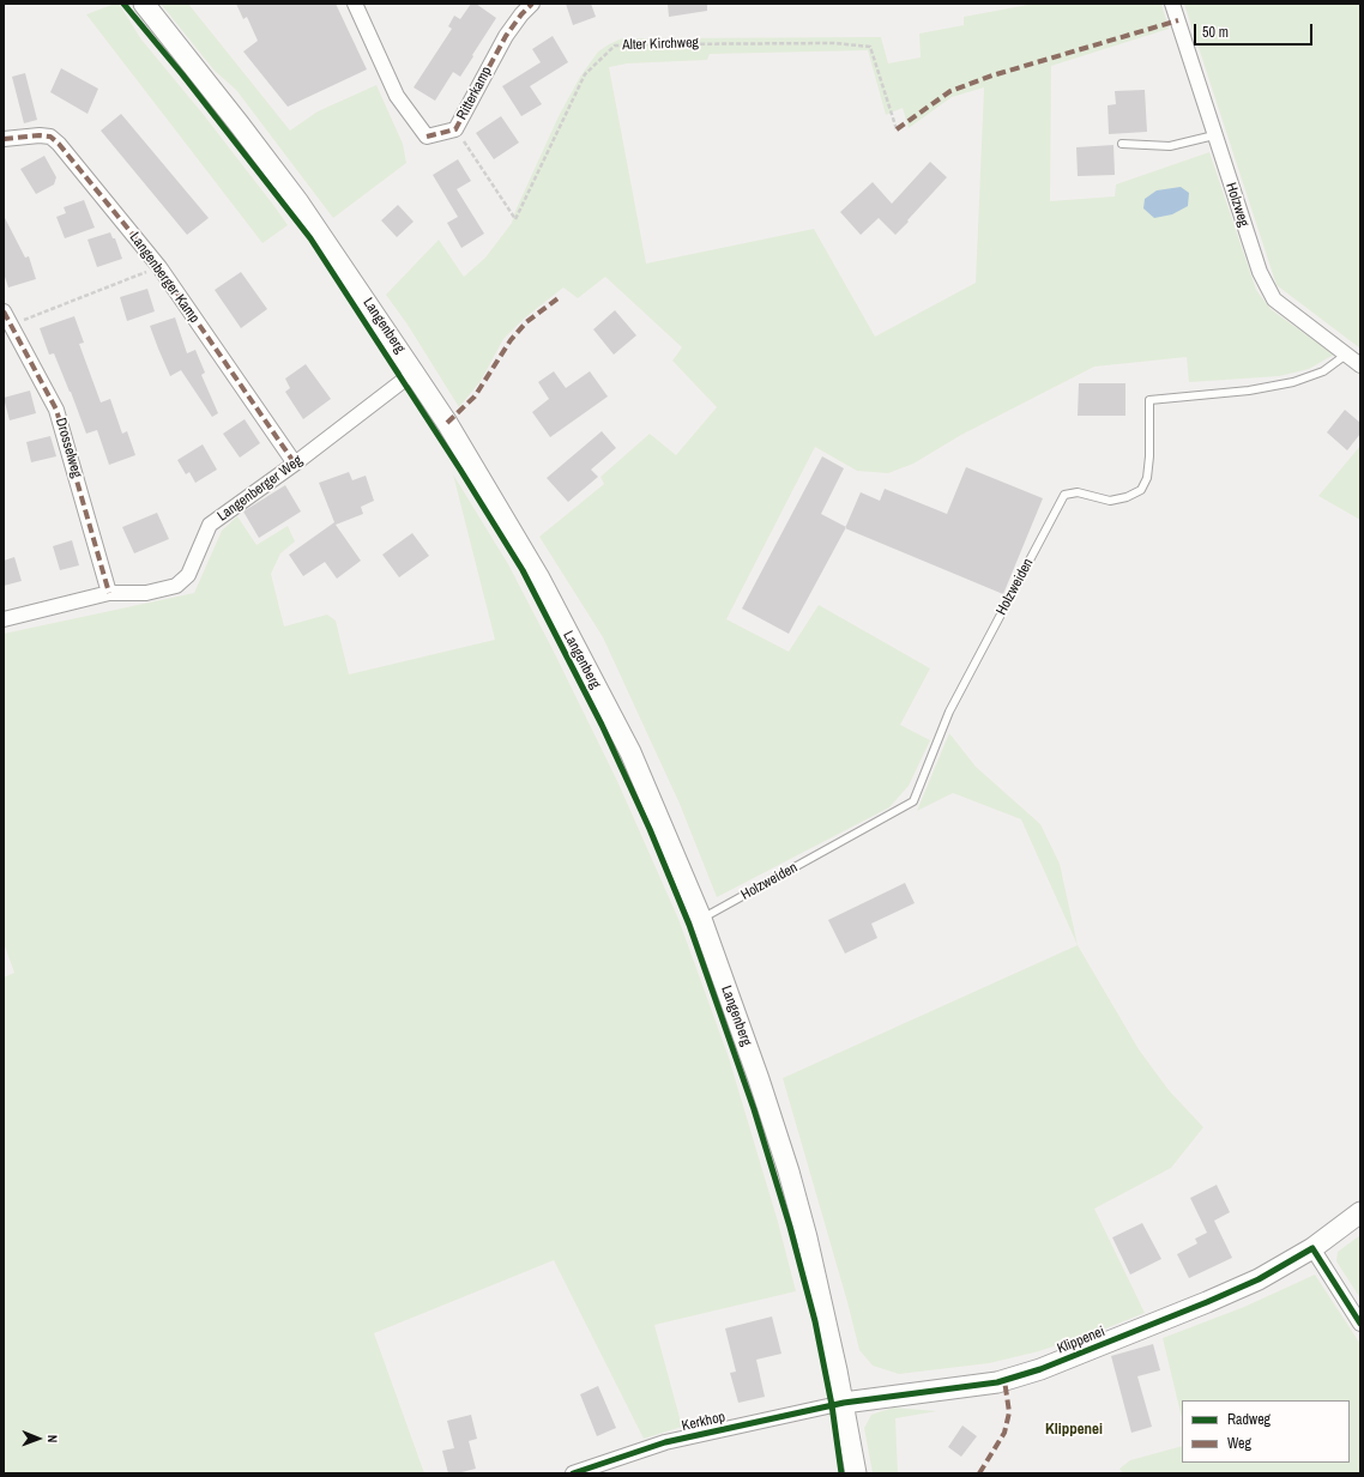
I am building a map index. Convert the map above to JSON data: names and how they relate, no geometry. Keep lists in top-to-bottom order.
{
  "streets": {
    "main road": ["Langenberg", "Klippenei"],
    "street": [
      "Ritterkamp",
      "Holzweg",
      "Langenberger Kamp",
      "Drosselweg",
      "Langenberger Weg",
      "Kerkhop"
    ],
    "lane": ["Holzweiden"],
    "path": ["Alter Kirchweg"]
  },
  "crossings": [
    ["Alter Kirchweg", "Ritterkamp"],
    ["Holzweg", "Holzweiden"],
    ["Langenberger Kamp", "Langenberger Weg"],
    ["Langenberg", "Langenberger Weg"],
    ["Langenberg", "Holzweiden"],
    ["Langenberg", "Klippenei"],
    ["Langenberg", "Kerkhop"],
    ["Drosselweg", "Langenberger Weg"],
    ["Klippenei", "Kerkhop"]
  ],
  "districts": ["Klippenei"],
  "legend": ["Radweg", "Weg"],
  "scale_bar": "50 m",
  "north": "right"
}
